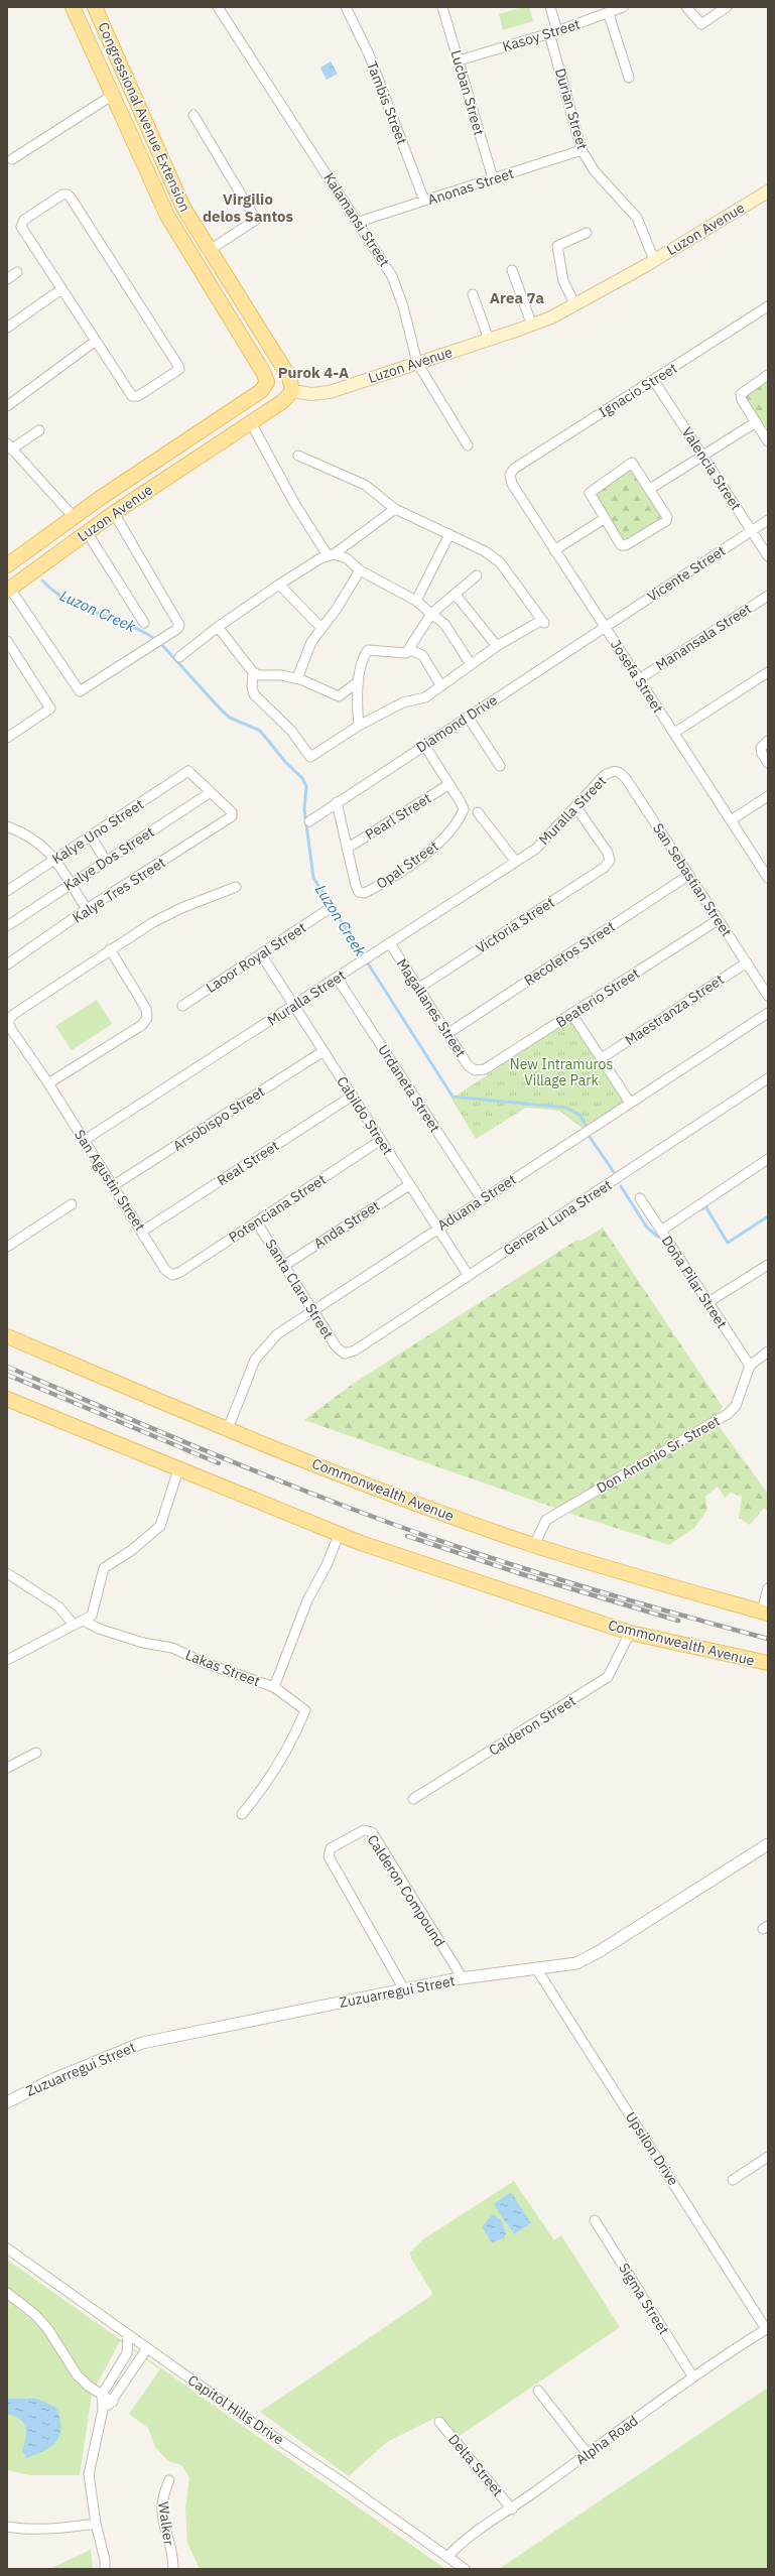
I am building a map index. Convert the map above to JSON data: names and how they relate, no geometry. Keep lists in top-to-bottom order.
{
  "streets": {
    "main road": ["Congressional Avenue Extension", "Luzon Avenue", "Commonwealth Avenue"],
    "street": [
      "Kasoy Street",
      "Lucban Street",
      "Tambis Street",
      "Durian Street",
      "Anonas Street",
      "Kalamansi Street",
      "Ignacio Street",
      "Valencia Street",
      "Vicente Street",
      "Manansala Street",
      "Josefa Street",
      "Diamond Drive",
      "Muralla Street",
      "Pearl Street",
      "Kalye Uno Street",
      "Kalye Dos Street",
      "Opal Street",
      "San Sebastian Street",
      "Kalye Tres Street",
      "Victoria Street",
      "Recoletos Street",
      "Laoor Royal Street",
      "Beaterio Street",
      "Magallanes Street",
      "Maestranza Street",
      "Urdaneta Street",
      "Cabildo Street",
      "Arsobispo Street",
      "Real Street",
      "San Agustin Street",
      "Aduana Street",
      "Potenciana Street",
      "General Luna Street",
      "Anda Street",
      "Doña Pilar Street",
      "Santa Clara Street",
      "Don Antonio Sr. Street",
      "Lakas Street",
      "Calderon Street",
      "Calderon Compound",
      "Zuzuarregui Street",
      "Upsilon Drive",
      "Sigma Street",
      "Capitol Hills Drive",
      "Alpha Road",
      "Delta Street",
      "Walker"
    ]
  },
  "crossings": [
    ["Kasoy Street", "Lucban Street"],
    ["Kasoy Street", "Durian Street"],
    ["Lucban Street", "Anonas Street"],
    ["Tambis Street", "Anonas Street"],
    ["Durian Street", "Anonas Street"],
    ["Durian Street", "Luzon Avenue"],
    ["Congressional Avenue Extension", "Luzon Avenue"],
    ["Anonas Street", "Kalamansi Street"],
    ["Kalamansi Street", "Luzon Avenue"],
    ["Ignacio Street", "Valencia Street"],
    ["Ignacio Street", "Josefa Street"],
    ["Valencia Street", "Vicente Street"],
    ["Vicente Street", "Josefa Street"],
    ["Vicente Street", "Diamond Drive"],
    ["Manansala Street", "Josefa Street"],
    ["Josefa Street", "Diamond Drive"],
    ["Muralla Street", "San Sebastian Street"],
    ["Muralla Street", "Victoria Street"],
    ["Muralla Street", "Magallanes Street"],
    ["Muralla Street", "Urdaneta Street"],
    ["Muralla Street", "Cabildo Street"],
    ["Muralla Street", "San Agustin Street"],
    ["Pearl Street", "Opal Street"],
    ["Kalye Uno Street", "Kalye Dos Street"],
    ["Kalye Uno Street", "Kalye Tres Street"],
    ["Kalye Dos Street", "Kalye Tres Street"],
    ["San Sebastian Street", "Recoletos Street"],
    ["San Sebastian Street", "Beaterio Street"],
    ["San Sebastian Street", "Maestranza Street"],
    ["Victoria Street", "Magallanes Street"],
    ["Recoletos Street", "Magallanes Street"],
    ["Laoor Royal Street", "Cabildo Street"],
    ["Beaterio Street", "Magallanes Street"],
    ["Urdaneta Street", "Aduana Street"],
    ["Cabildo Street", "Arsobispo Street"],
    ["Cabildo Street", "Real Street"],
    ["Cabildo Street", "Aduana Street"],
    ["Cabildo Street", "Potenciana Street"],
    ["Cabildo Street", "General Luna Street"],
    ["Cabildo Street", "Anda Street"],
    ["Arsobispo Street", "San Agustin Street"],
    ["Real Street", "San Agustin Street"],
    ["San Agustin Street", "Potenciana Street"],
    ["Aduana Street", "Santa Clara Street"],
    ["Aduana Street", "Commonwealth Avenue"],
    ["Potenciana Street", "Santa Clara Street"],
    ["General Luna Street", "Santa Clara Street"],
    ["Anda Street", "Santa Clara Street"],
    ["Doña Pilar Street", "Don Antonio Sr. Street"],
    ["Don Antonio Sr. Street", "Commonwealth Avenue"],
    ["Commonwealth Avenue", "Lakas Street"],
    ["Commonwealth Avenue", "Calderon Street"],
    ["Calderon Compound", "Zuzuarregui Street"],
    ["Zuzuarregui Street", "Upsilon Drive"],
    ["Upsilon Drive", "Alpha Road"],
    ["Sigma Street", "Alpha Road"],
    ["Capitol Hills Drive", "Alpha Road"],
    ["Alpha Road", "Delta Street"]
  ],
  "districts": ["Virgilio delos Santos", "Area 7a", "Purok 4-A"],
  "water": ["Luzon Creek"],
  "parks": ["New Intramuros Village Park"]
}
